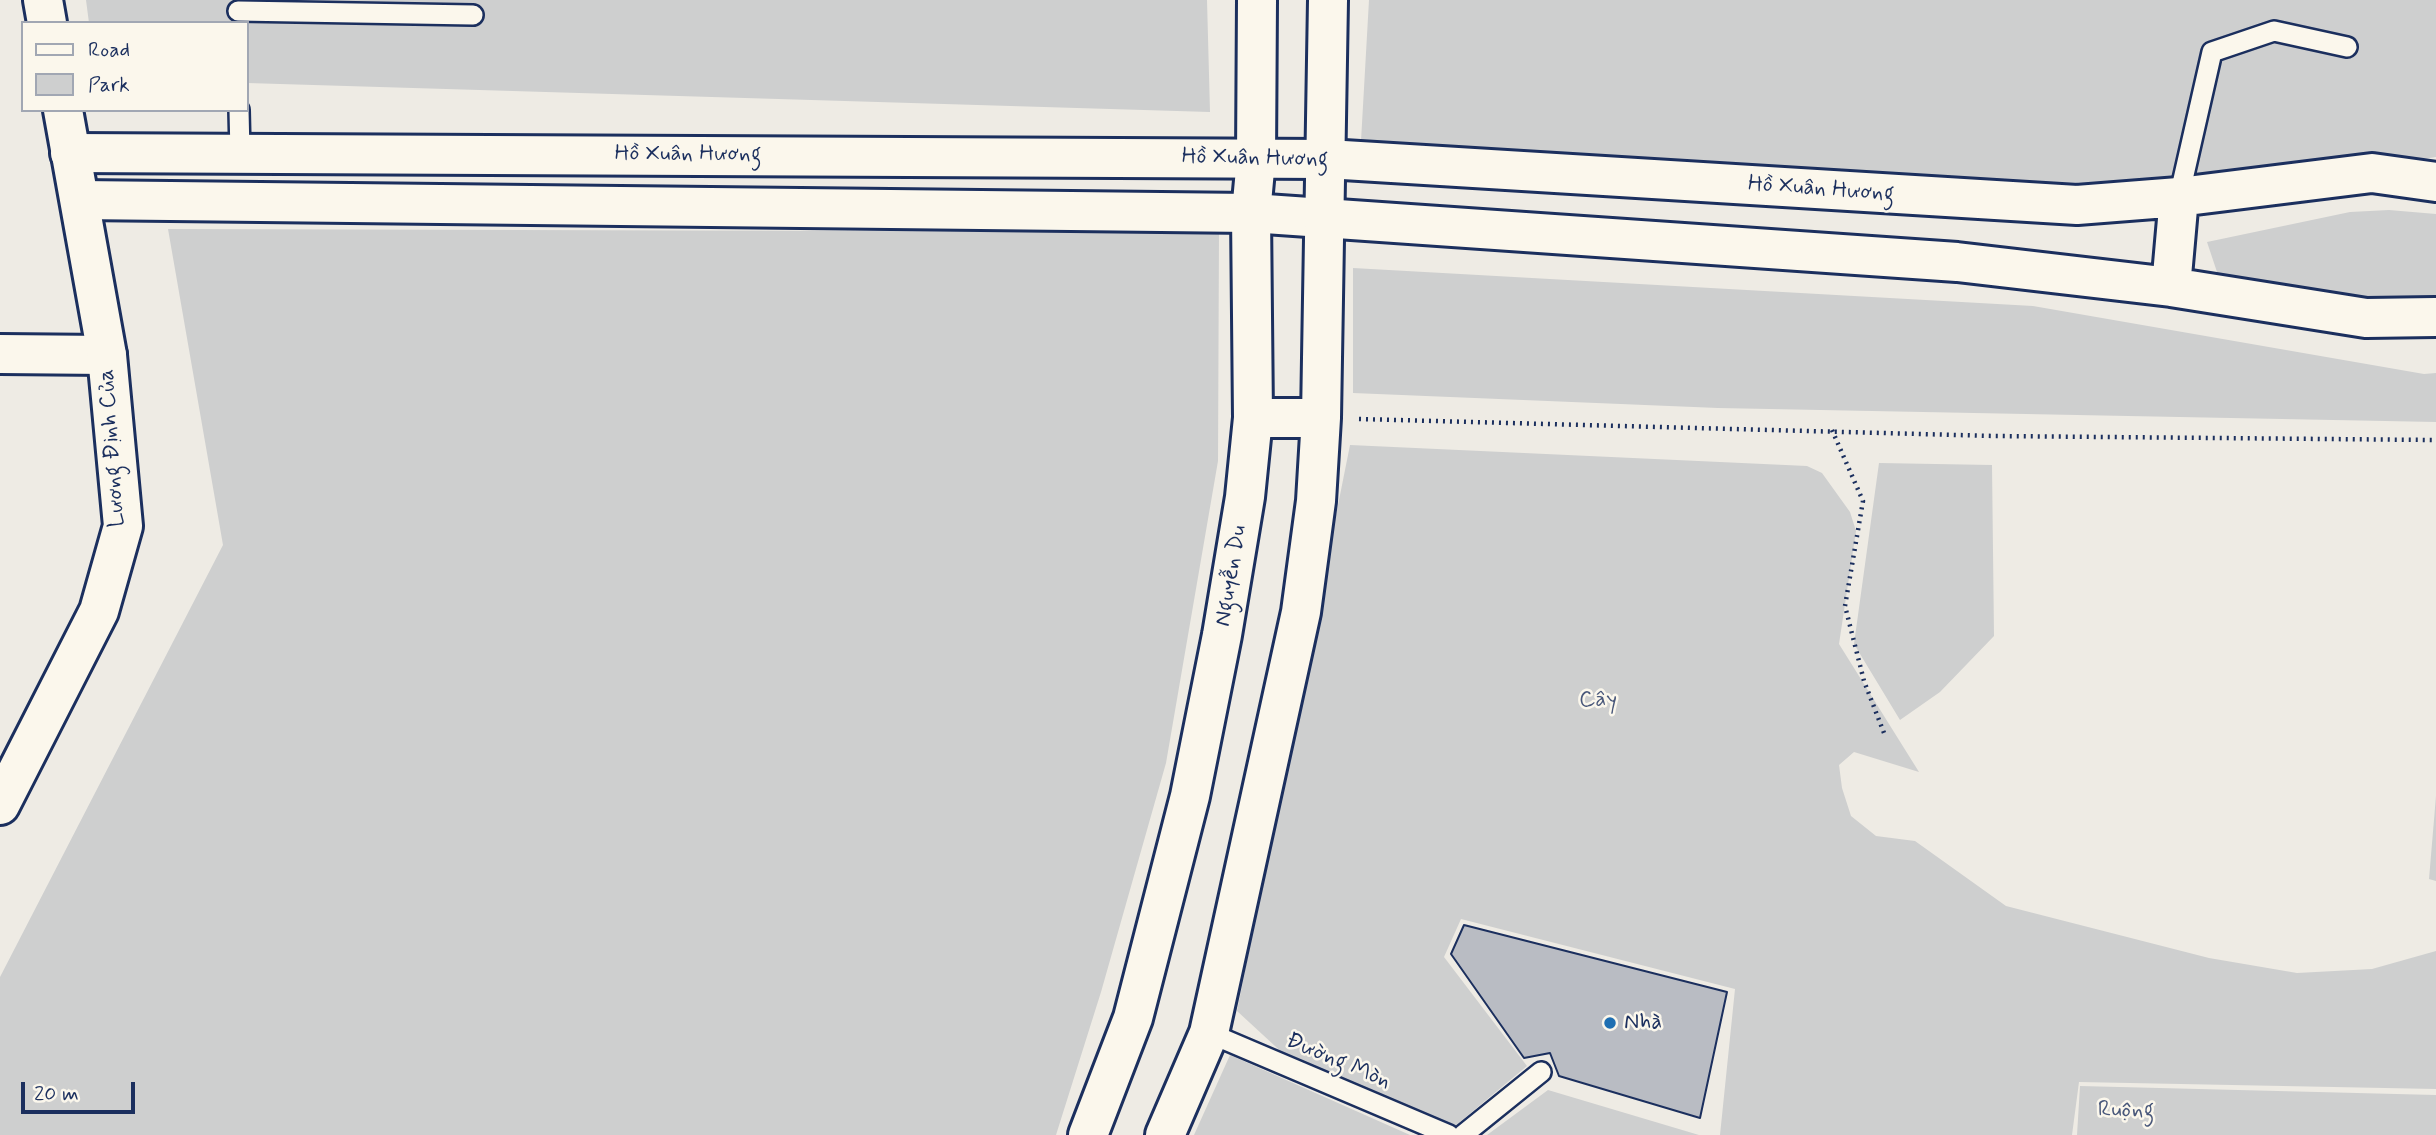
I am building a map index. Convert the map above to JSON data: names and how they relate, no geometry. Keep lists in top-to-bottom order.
{
  "streets": {
    "street": ["Hồ Xuân Hương", "Lương Định Của", "Nguyễn Du"],
    "lane": ["Đường Mòn"]
  },
  "crossings": [
    ["Hồ Xuân Hương", "Lương Định Của"],
    ["Hồ Xuân Hương", "Nguyễn Du"]
  ],
  "parks": ["Cây", "Ruộng"],
  "places": ["Nhà"],
  "legend": ["Road", "Park"],
  "scale_bar": "20 m"
}
